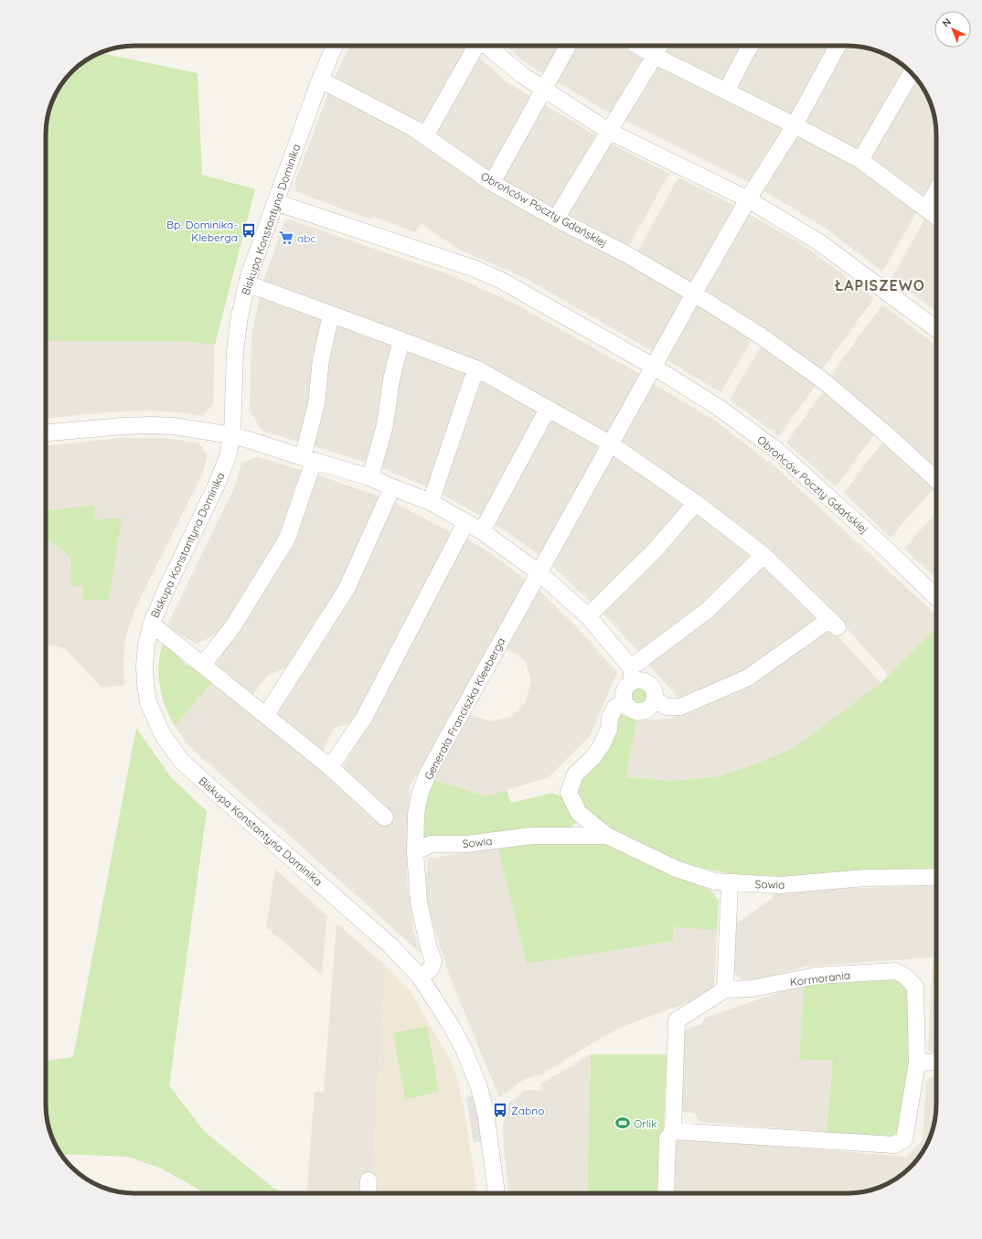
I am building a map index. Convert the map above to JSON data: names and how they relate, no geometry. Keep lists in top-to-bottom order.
{
  "streets": {
    "street": [
      "Obrońców Poczty Gdańskiej",
      "Biskupa Konstantyna Dominika",
      "Generała Franciszka Kleeberga",
      "Sowia",
      "Kormorania"
    ]
  },
  "crossings": [
    ["Obrońców Poczty Gdańskiej", "Biskupa Konstantyna Dominika"],
    ["Biskupa Konstantyna Dominika", "Generała Franciszka Kleeberga"],
    ["Generała Franciszka Kleeberga", "Sowia"]
  ],
  "districts": ["ŁAPISZEWO"],
  "places": {
    "bus stop": ["Bp. Dominika- Kleberga", "Żabno"],
    "supermarket": ["abc"],
    "sports": ["Orlik"]
  },
  "north": "top left"
}
